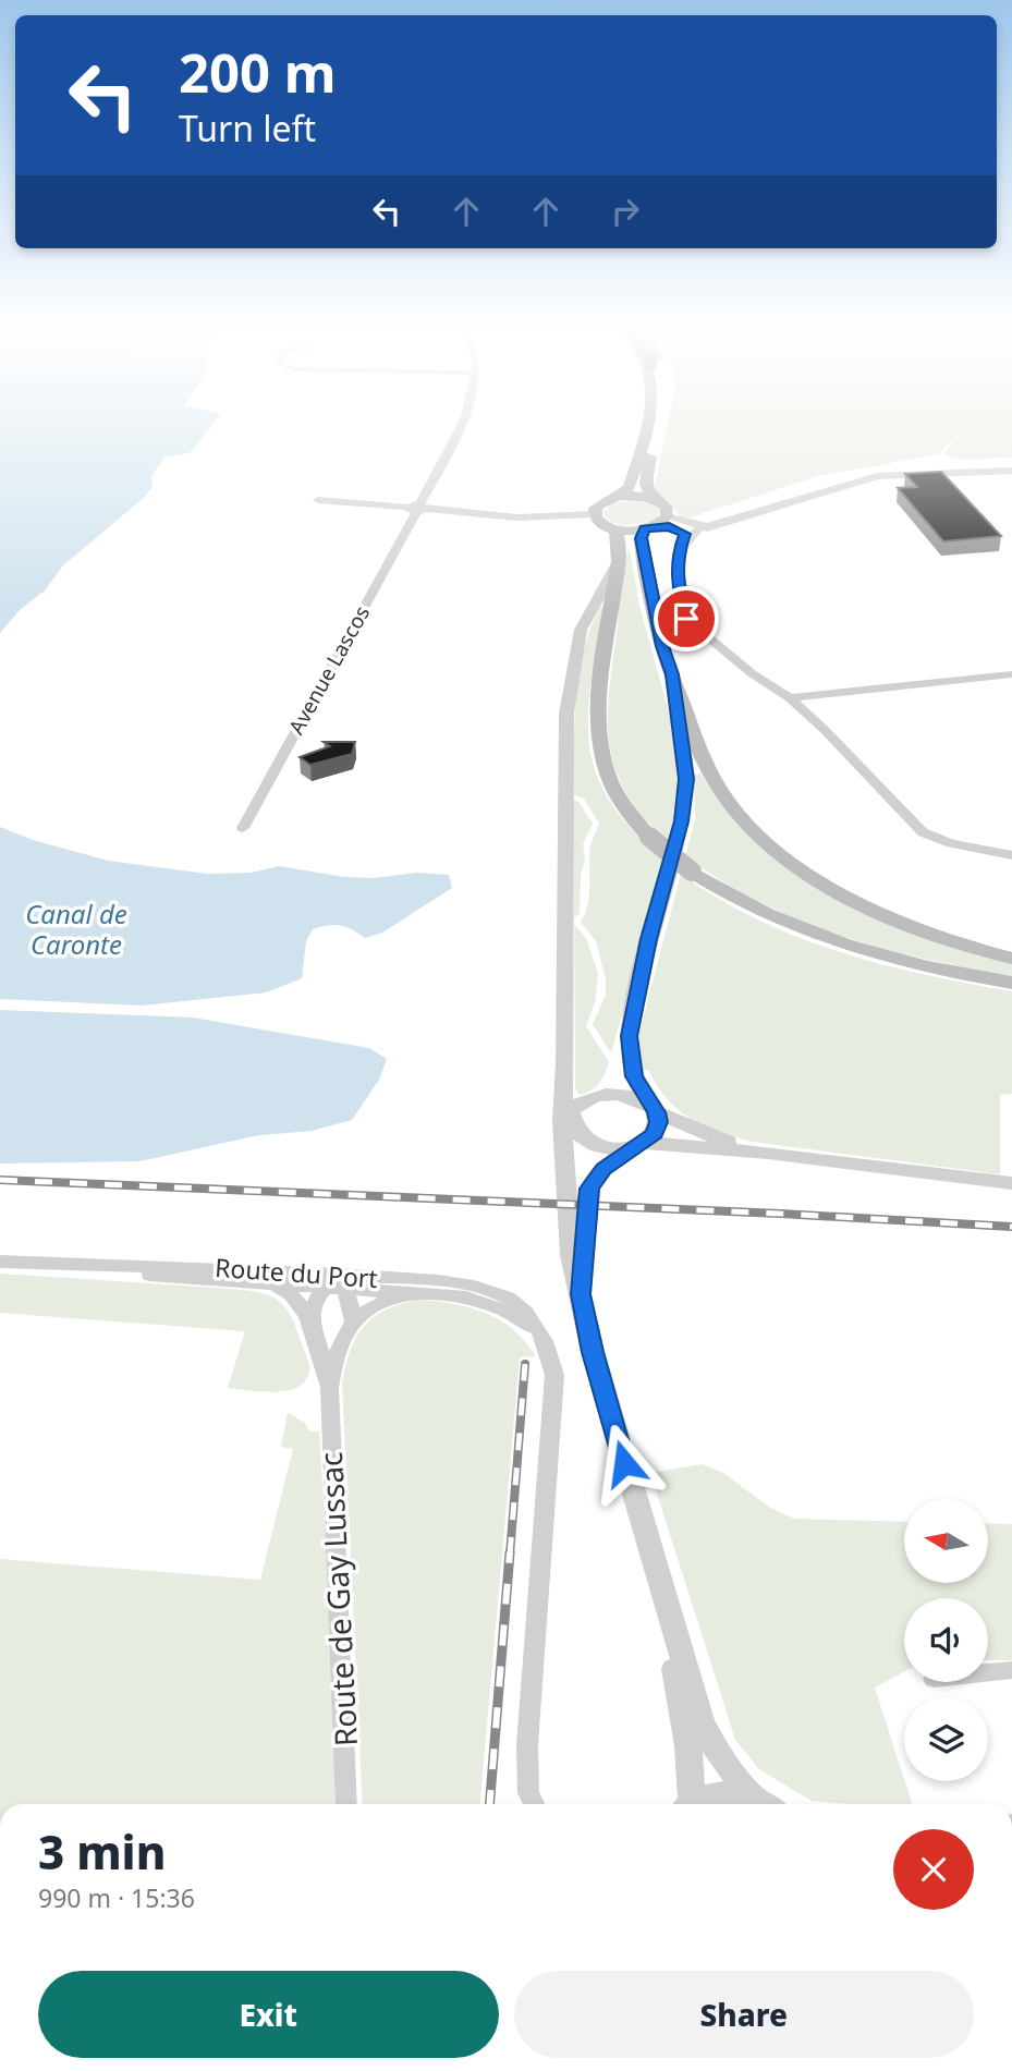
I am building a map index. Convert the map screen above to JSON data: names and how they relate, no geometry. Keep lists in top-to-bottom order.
{
  "streets": {
    "street": ["Avenue Lascos", "Route du Port", "Route de Gay Lussac"]
  },
  "crossings": [
    ["Route du Port", "Route de Gay Lussac"]
  ],
  "water": ["Canal de Caronte"],
  "north": "left",
  "page": {
    "turn": ["200 m", "Turn left"],
    "heading": ["3 min", "990 m · 15:36"],
    "buttons": ["Exit", "Share"]
  }
}
